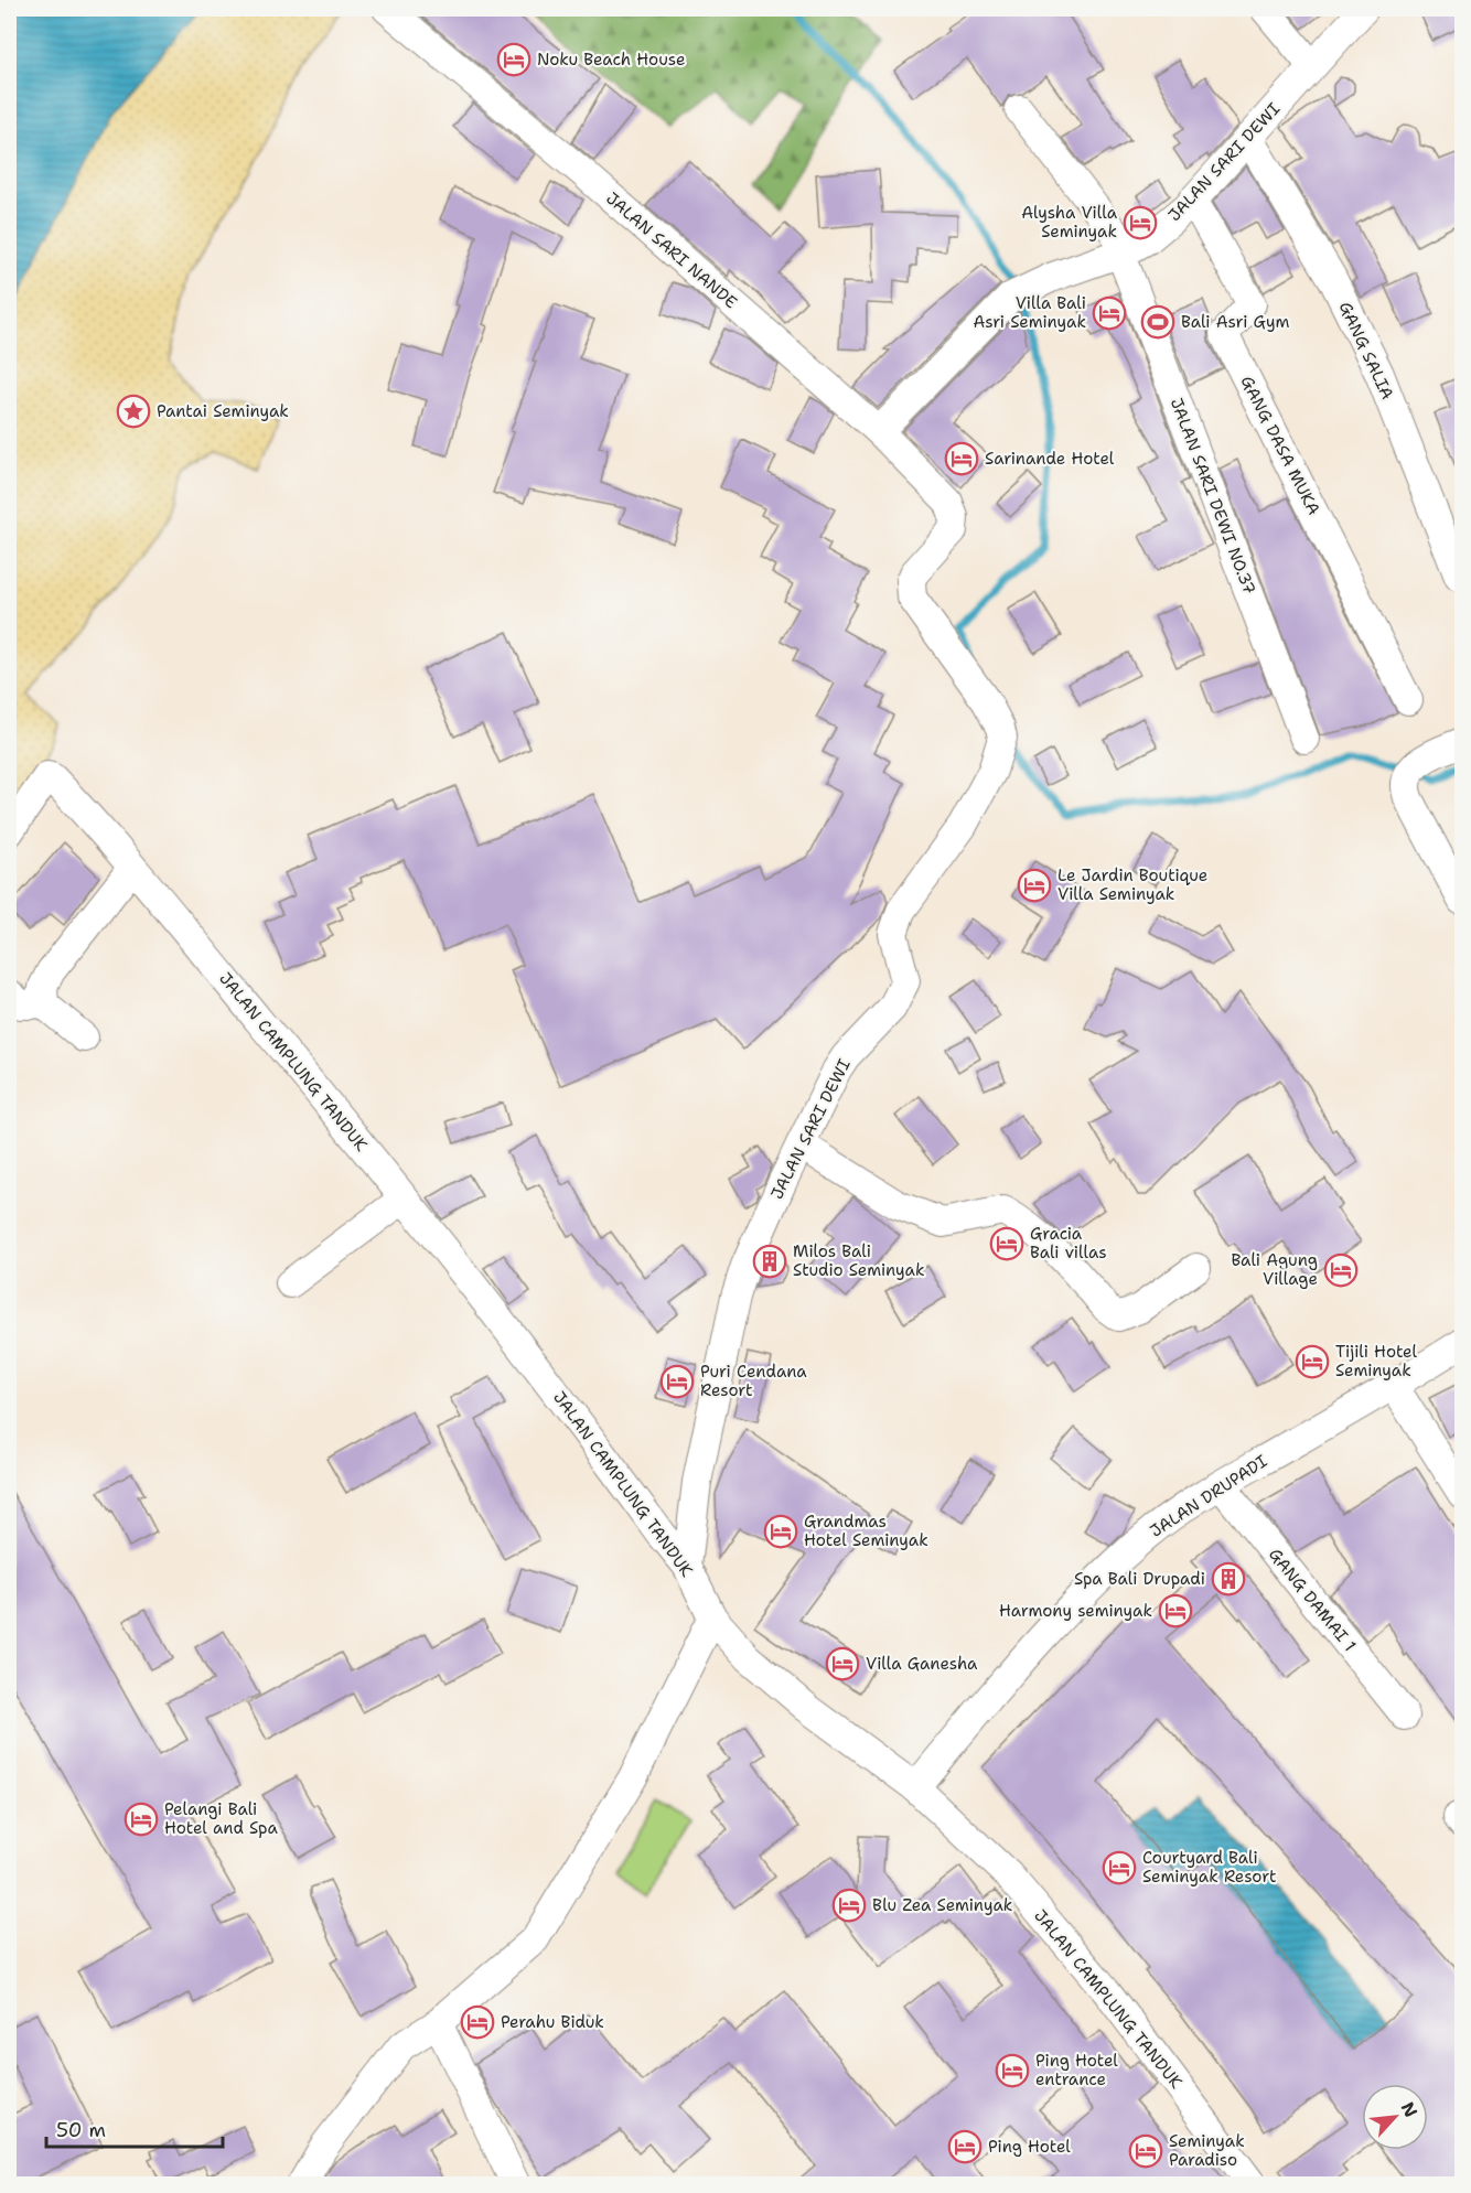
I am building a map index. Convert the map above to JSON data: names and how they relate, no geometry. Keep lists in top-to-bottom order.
{
  "streets": {
    "street": [
      "JALAN SARI DEWI",
      "JALAN SARI NANDE",
      "GANG SALIA",
      "GANG DASA MUKA",
      "JALAN SARI DEWI NO.37",
      "JALAN CAMPLUNG TANDUK",
      "JALAN DRUPADI",
      "GANG DAMAI 1"
    ]
  },
  "crossings": [
    ["JALAN SARI DEWI", "JALAN SARI NANDE"],
    ["JALAN SARI DEWI", "GANG SALIA"],
    ["JALAN SARI DEWI", "GANG DASA MUKA"],
    ["JALAN SARI DEWI", "JALAN SARI DEWI NO.37"],
    ["JALAN SARI DEWI", "JALAN CAMPLUNG TANDUK"],
    ["JALAN CAMPLUNG TANDUK", "JALAN DRUPADI"],
    ["JALAN DRUPADI", "GANG DAMAI 1"]
  ],
  "places": {
    "hotel": [
      "Noku Beach House",
      "Alysha Villa Seminyak",
      "Villa Bali Asri Seminyak",
      "Sarinande Hotel",
      "Le Jardin Boutique Villa Seminyak",
      "Gracia Bali villas",
      "Bali Agung Village",
      "Tijili Hotel Seminyak",
      "Puri Cendana Resort",
      "Grandmas Hotel Seminyak",
      "Harmony seminyak",
      "Villa Ganesha",
      "Pelangi Bali Hotel and Spa",
      "Courtyard Bali Seminyak Resort",
      "Blu Zea Seminyak",
      "Perahu Biduk",
      "Ping Hotel entrance",
      "Ping Hotel",
      "Seminyak Paradiso"
    ],
    "sports": ["Bali Asri Gym"],
    "place": ["Pantai Seminyak"],
    "building": ["Milos Bali Studio Seminyak", "Spa Bali Drupadi"]
  },
  "scale_bar": "50 m",
  "north": "top right"
}
